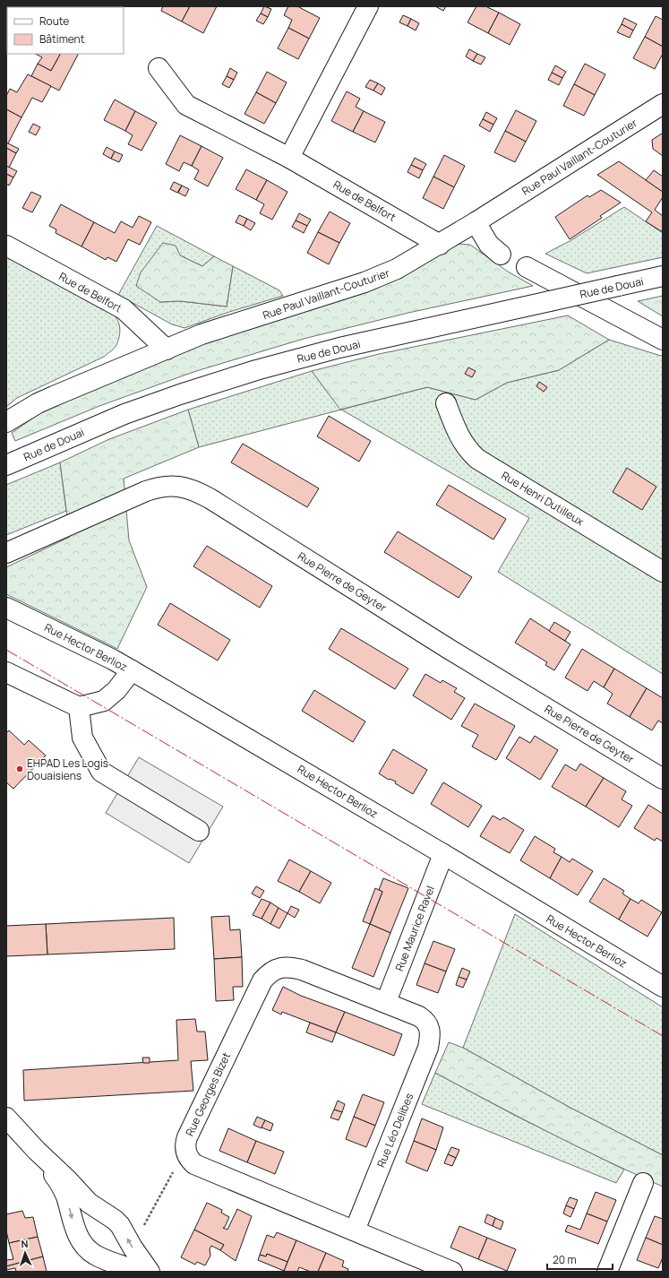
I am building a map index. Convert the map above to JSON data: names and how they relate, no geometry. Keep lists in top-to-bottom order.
{
  "streets": {
    "street": [
      "Rue Paul Vaillant-Couturier",
      "Rue de Belfort",
      "Rue de Douai",
      "Rue Henri Dutilleux",
      "Rue Pierre de Geyter",
      "Rue Hector Berlioz",
      "Rue Maurice Ravel",
      "Rue Georges Bizet",
      "Rue Léo Delibes"
    ]
  },
  "crossings": [
    ["Rue Paul Vaillant-Couturier", "Rue de Belfort"],
    ["Rue Hector Berlioz", "Rue Maurice Ravel"],
    ["Rue Maurice Ravel", "Rue Georges Bizet"],
    ["Rue Maurice Ravel", "Rue Léo Delibes"],
    ["Rue Georges Bizet", "Rue Léo Delibes"]
  ],
  "places": ["EHPAD Les Logis Douaisiens"],
  "legend": ["Route", "Bâtiment"],
  "scale_bar": "20 m",
  "north": "top"
}
